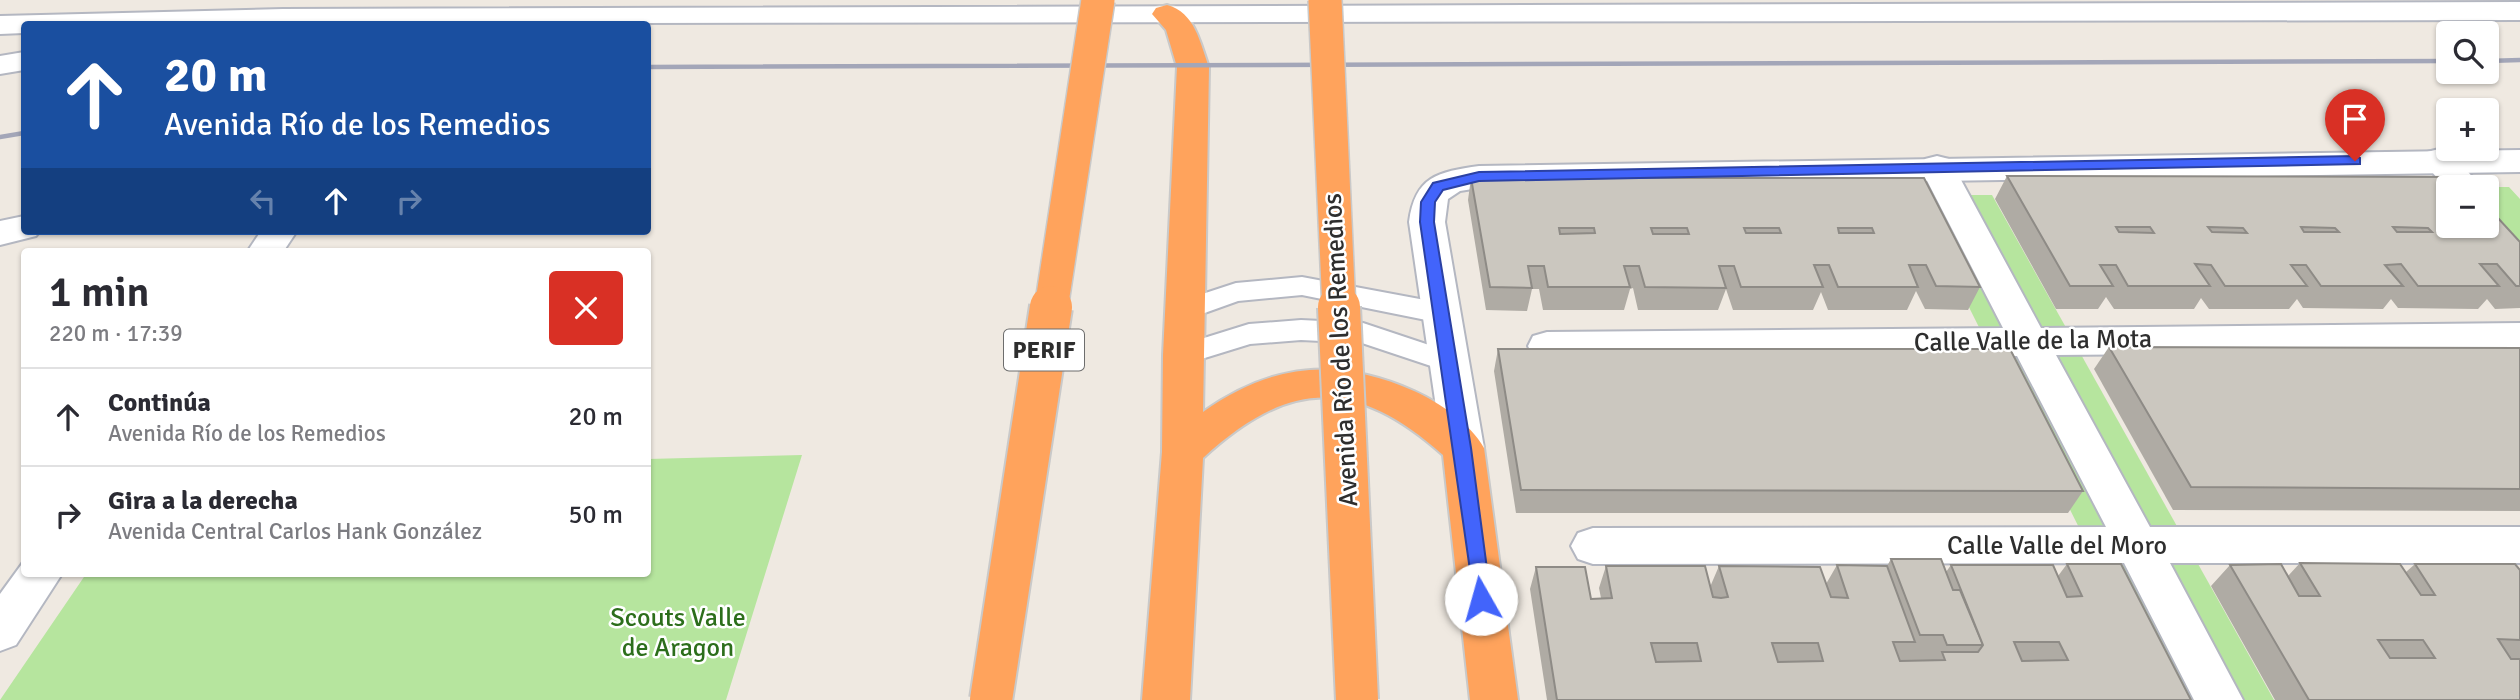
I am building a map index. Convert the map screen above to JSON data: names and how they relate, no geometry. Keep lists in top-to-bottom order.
{
  "streets": {
    "highway": ["PERIF", "Avenida Río de los Remedios"],
    "street": ["Calle Valle de la Mota", "Calle Valle del Moro"]
  },
  "parks": ["Scouts Valle de Aragon"],
  "page": {
    "map_buttons": ["+", "−"],
    "turn": ["20 m", "Avenida Río de los Remedios"],
    "heading": ["1 min", "220 m · 17:39"],
    "list": [
      {
        "name": "Continúa",
        "note": "Avenida Río de los Remedios",
        "value": "20 m"
      },
      {
        "name": "Gira a la derecha",
        "note": "Avenida Central Carlos Hank González",
        "value": "50 m"
      }
    ]
  }
}
